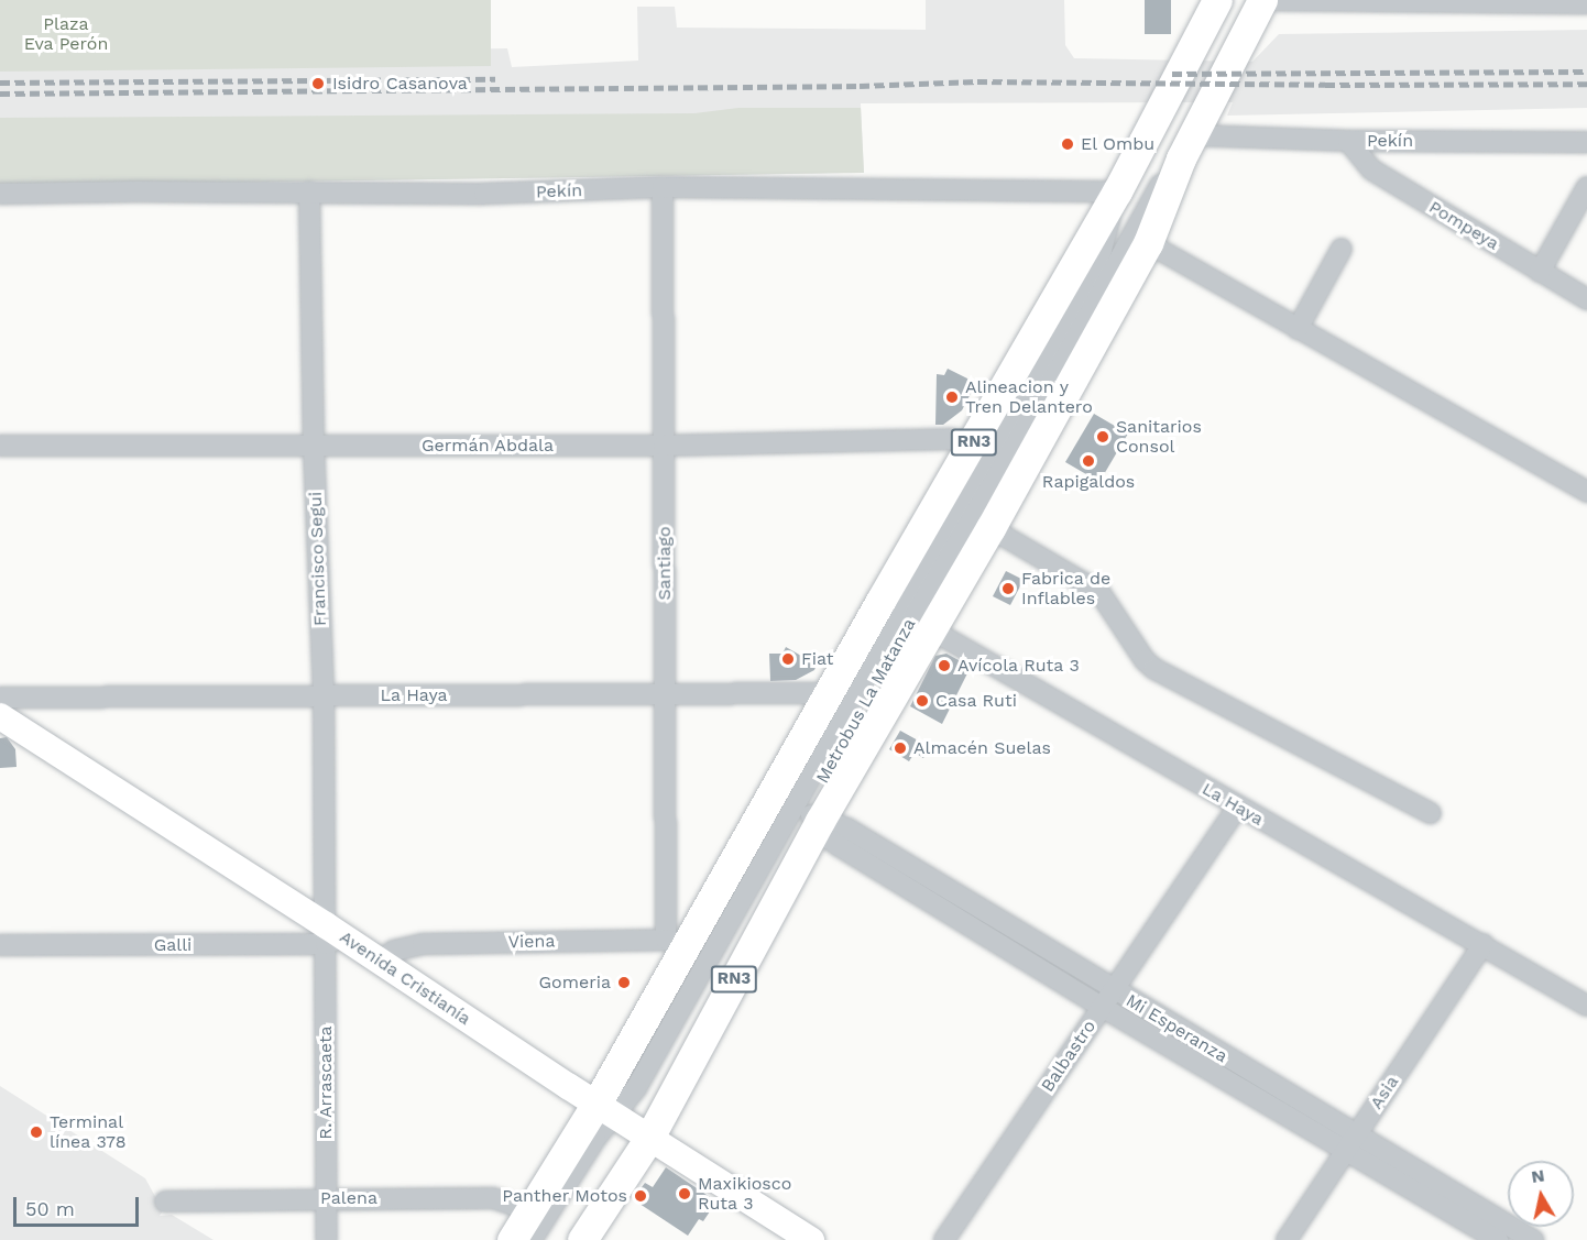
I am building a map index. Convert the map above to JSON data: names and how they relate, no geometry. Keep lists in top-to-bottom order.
{
  "streets": {
    "highway": ["RN3"],
    "main road": ["Avenida Cristianía"],
    "street": [
      "Pekín",
      "Pompeya",
      "Germán Abdala",
      "Francisco Segui",
      "Santiago",
      "La Haya",
      "Metrobus La Matanza",
      "Viena",
      "Galli",
      "Mi Esperanza",
      "Balbastro",
      "R. Arrascaeta",
      "Asia",
      "Palena"
    ]
  },
  "crossings": [
    ["Pekín", "Pompeya"],
    ["Pekín", "RN3"],
    ["Pekín", "Francisco Segui"],
    ["Pekín", "Santiago"],
    ["Pekín", "Metrobus La Matanza"],
    ["RN3", "Germán Abdala"],
    ["RN3", "Santiago"],
    ["RN3", "La Haya"],
    ["RN3", "Metrobus La Matanza"],
    ["RN3", "Viena"],
    ["RN3", "Avenida Cristianía"],
    ["RN3", "Mi Esperanza"],
    ["RN3", "Palena"],
    ["Germán Abdala", "Francisco Segui"],
    ["Germán Abdala", "Santiago"],
    ["Francisco Segui", "La Haya"],
    ["Francisco Segui", "Galli"],
    ["Francisco Segui", "Avenida Cristianía"],
    ["Francisco Segui", "R. Arrascaeta"],
    ["Santiago", "La Haya"],
    ["Santiago", "Viena"],
    ["La Haya", "Metrobus La Matanza"],
    ["La Haya", "Balbastro"],
    ["La Haya", "Asia"],
    ["Viena", "Avenida Cristianía"],
    ["Galli", "Avenida Cristianía"],
    ["Galli", "R. Arrascaeta"],
    ["Avenida Cristianía", "R. Arrascaeta"],
    ["Mi Esperanza", "Balbastro"],
    ["Mi Esperanza", "Asia"],
    ["R. Arrascaeta", "Palena"]
  ],
  "parks": ["Plaza Eva Perón"],
  "places": [
    "Isidro Casanova",
    "El Ombu",
    "Alineacion y Tren Delantero",
    "Sanitarios Consol",
    "Rapigaldos",
    "Fabrica de Inflables",
    "Fiat",
    "Avícola Ruta 3",
    "Casa Ruti",
    "Almacén Suelas",
    "Gomeria",
    "Terminal línea 378",
    "Maxikiosco Ruta 3",
    "Panther Motos"
  ],
  "scale_bar": "50 m",
  "north": "top"
}
